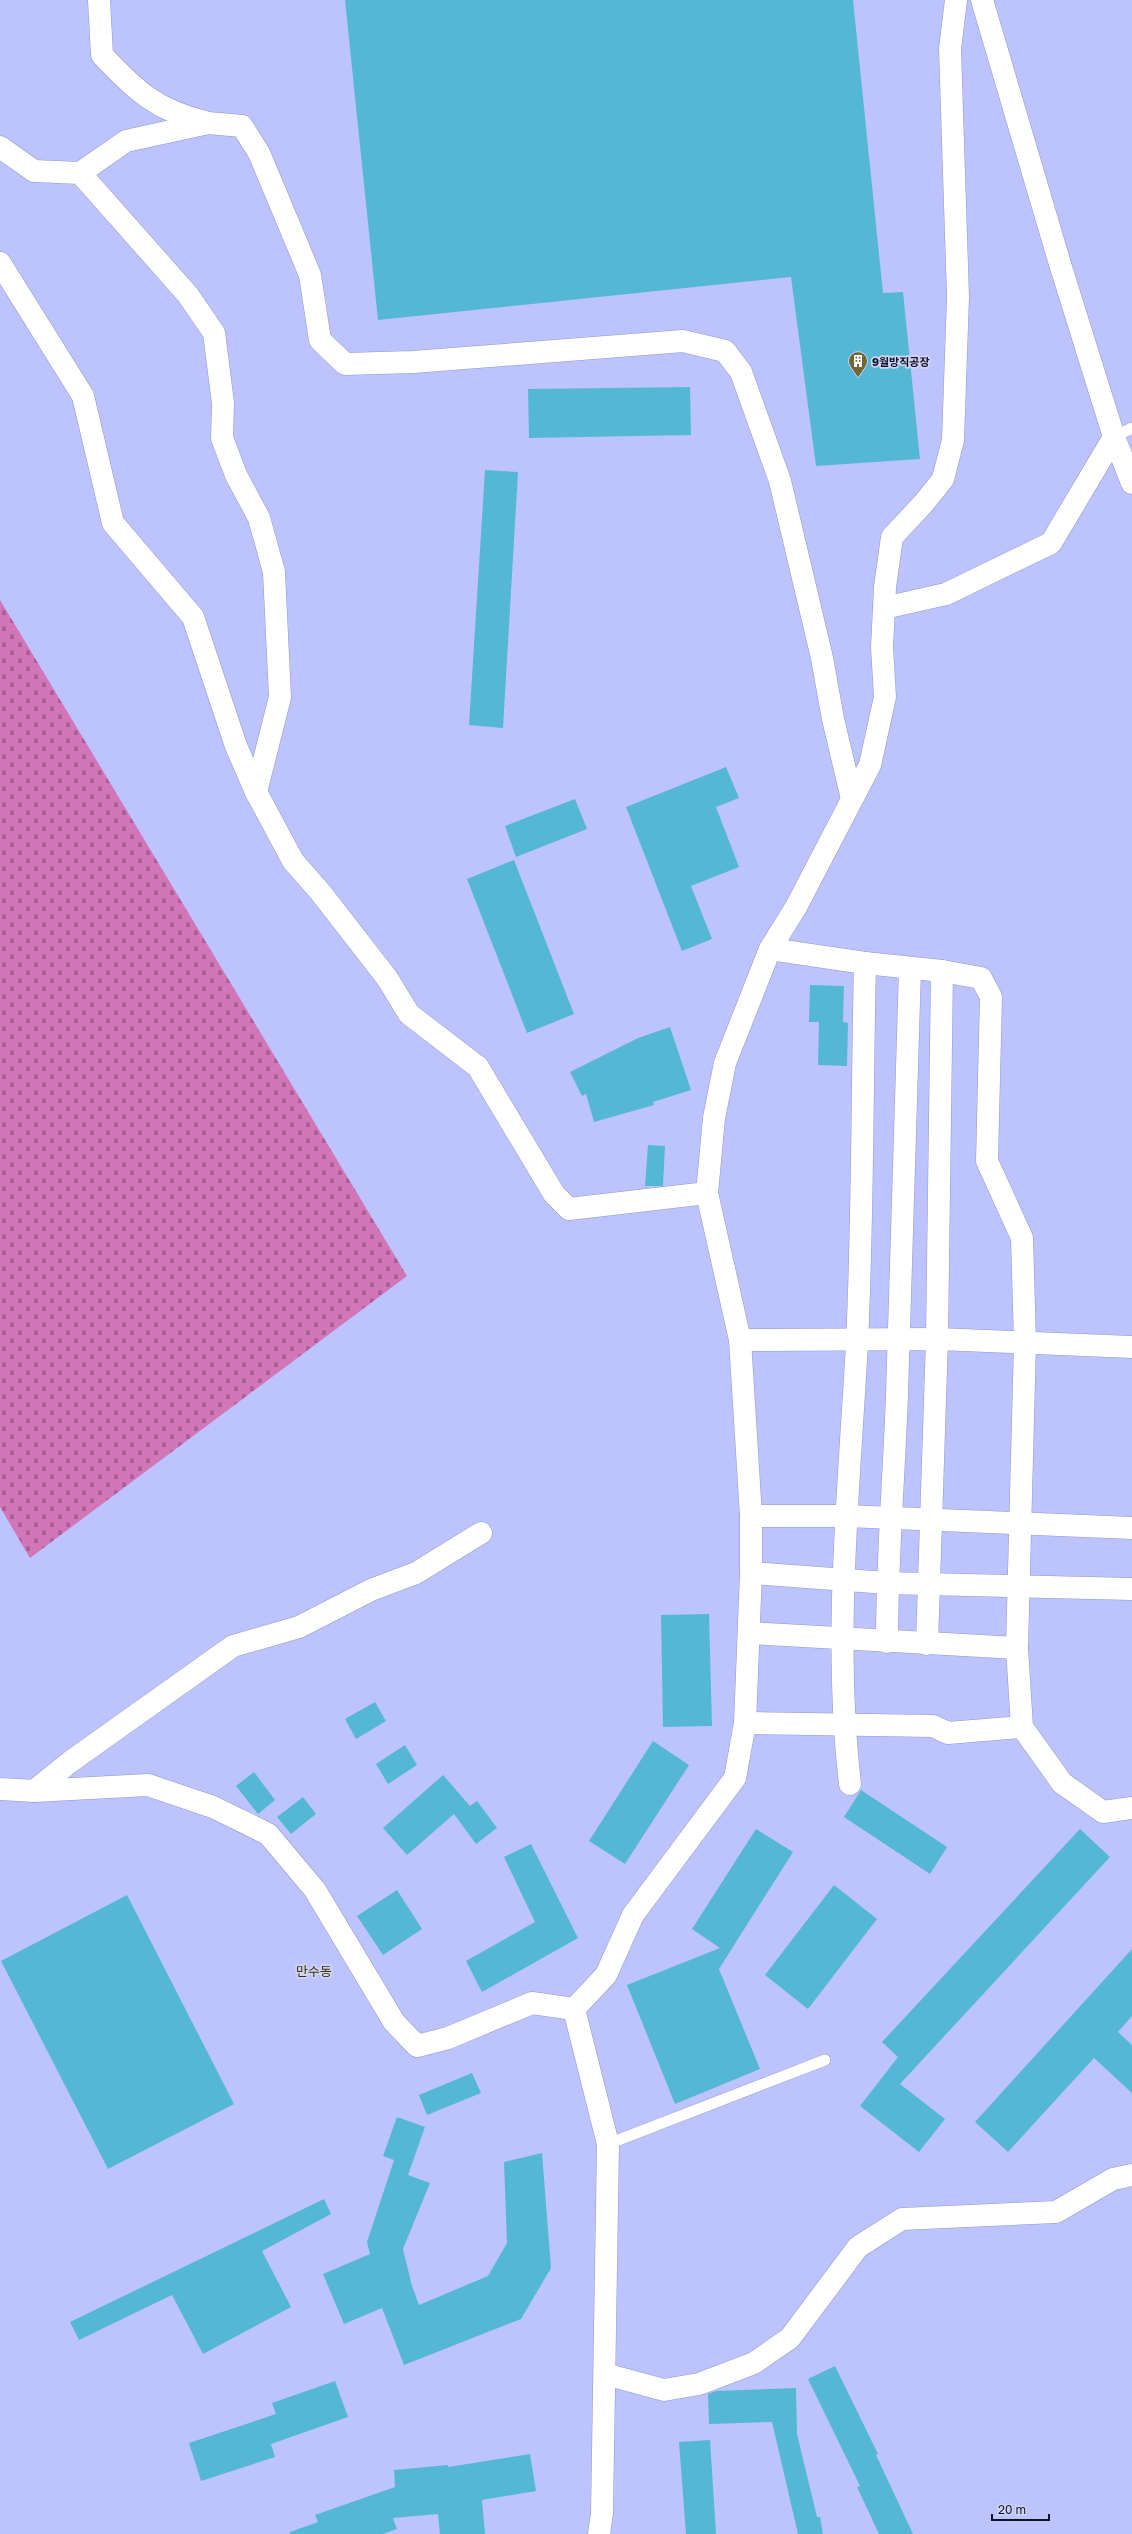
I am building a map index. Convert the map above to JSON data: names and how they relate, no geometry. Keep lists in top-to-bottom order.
{
  "districts": ["만수동"],
  "places": {
    "building": ["9월방직공장"]
  },
  "scale_bar": "20 m"
}
